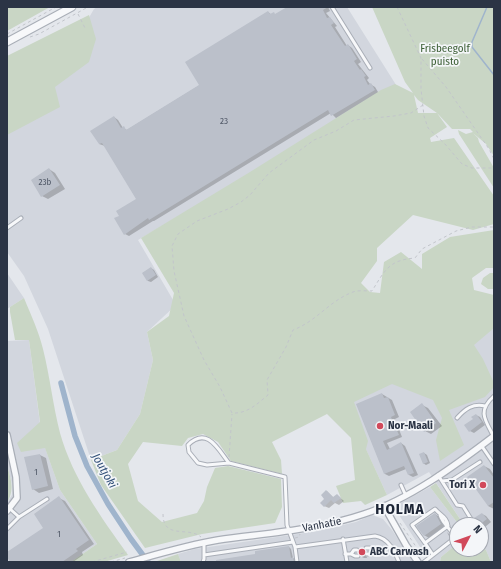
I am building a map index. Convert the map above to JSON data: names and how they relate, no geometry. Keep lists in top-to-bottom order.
{
  "streets": {
    "street": ["Vanhatie"]
  },
  "districts": ["HOLMA"],
  "water": ["Joutjoki"],
  "parks": ["Frisbeegolf puisto"],
  "places": ["Nor-Maali", "Tori X", "ABC Carwash"],
  "house_numbers": [
    "23",
    "23b",
    "1",
    "1"
  ],
  "north": "top right"
}
